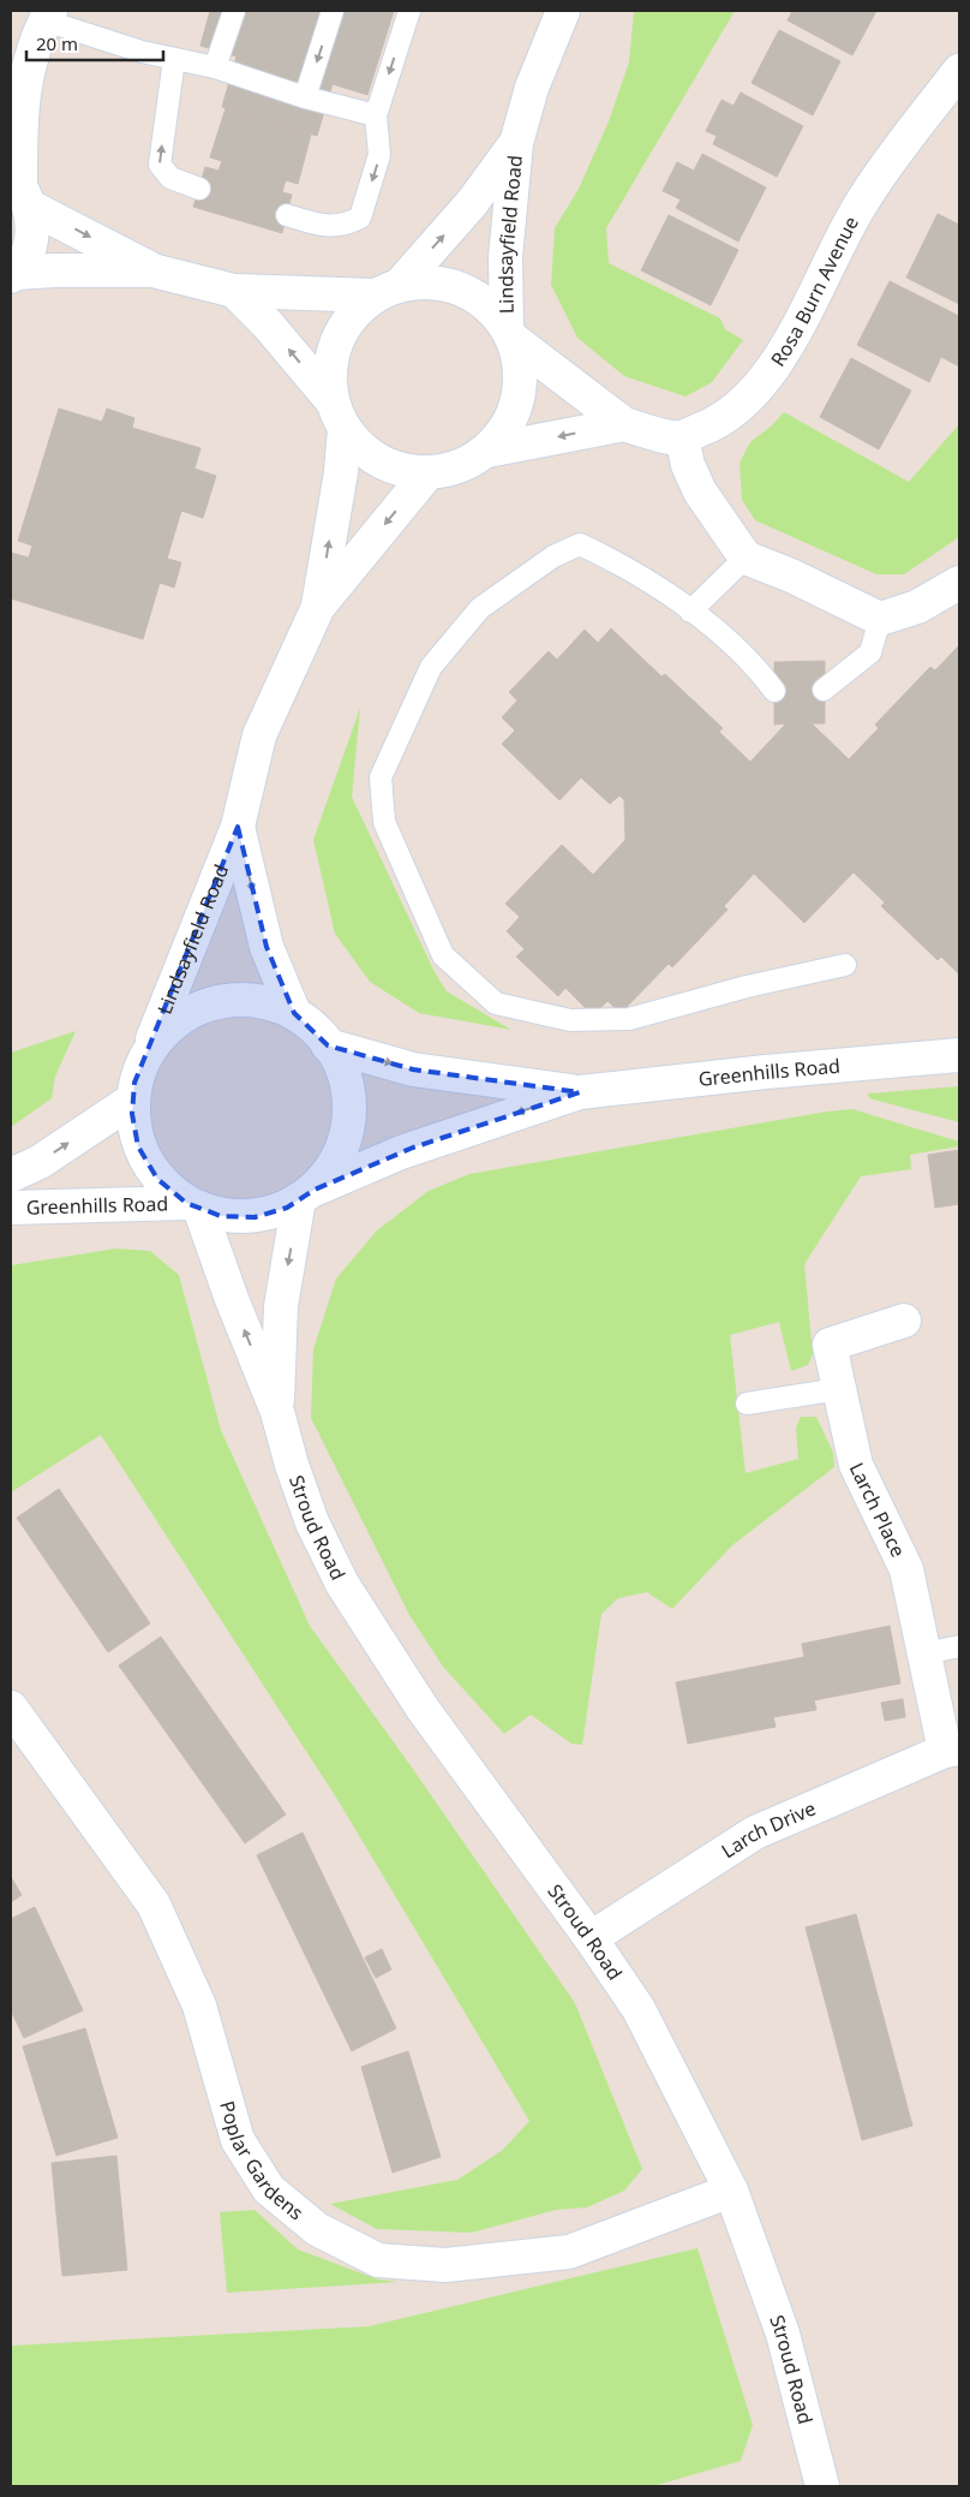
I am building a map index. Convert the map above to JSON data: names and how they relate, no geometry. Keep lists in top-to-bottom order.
{
  "streets": {
    "street": [
      "Lindsayfield Road",
      "Rosa Burn Avenue",
      "Greenhills Road",
      "Larch Place",
      "Stroud Road",
      "Larch Drive",
      "Poplar Gardens"
    ]
  },
  "crossings": [
    ["Lindsayfield Road", "Greenhills Road"],
    ["Lindsayfield Road", "Stroud Road"],
    ["Greenhills Road", "Stroud Road"],
    ["Larch Place", "Larch Drive"],
    ["Stroud Road", "Larch Drive"],
    ["Stroud Road", "Poplar Gardens"]
  ],
  "scale_bar": "20 m"
}
